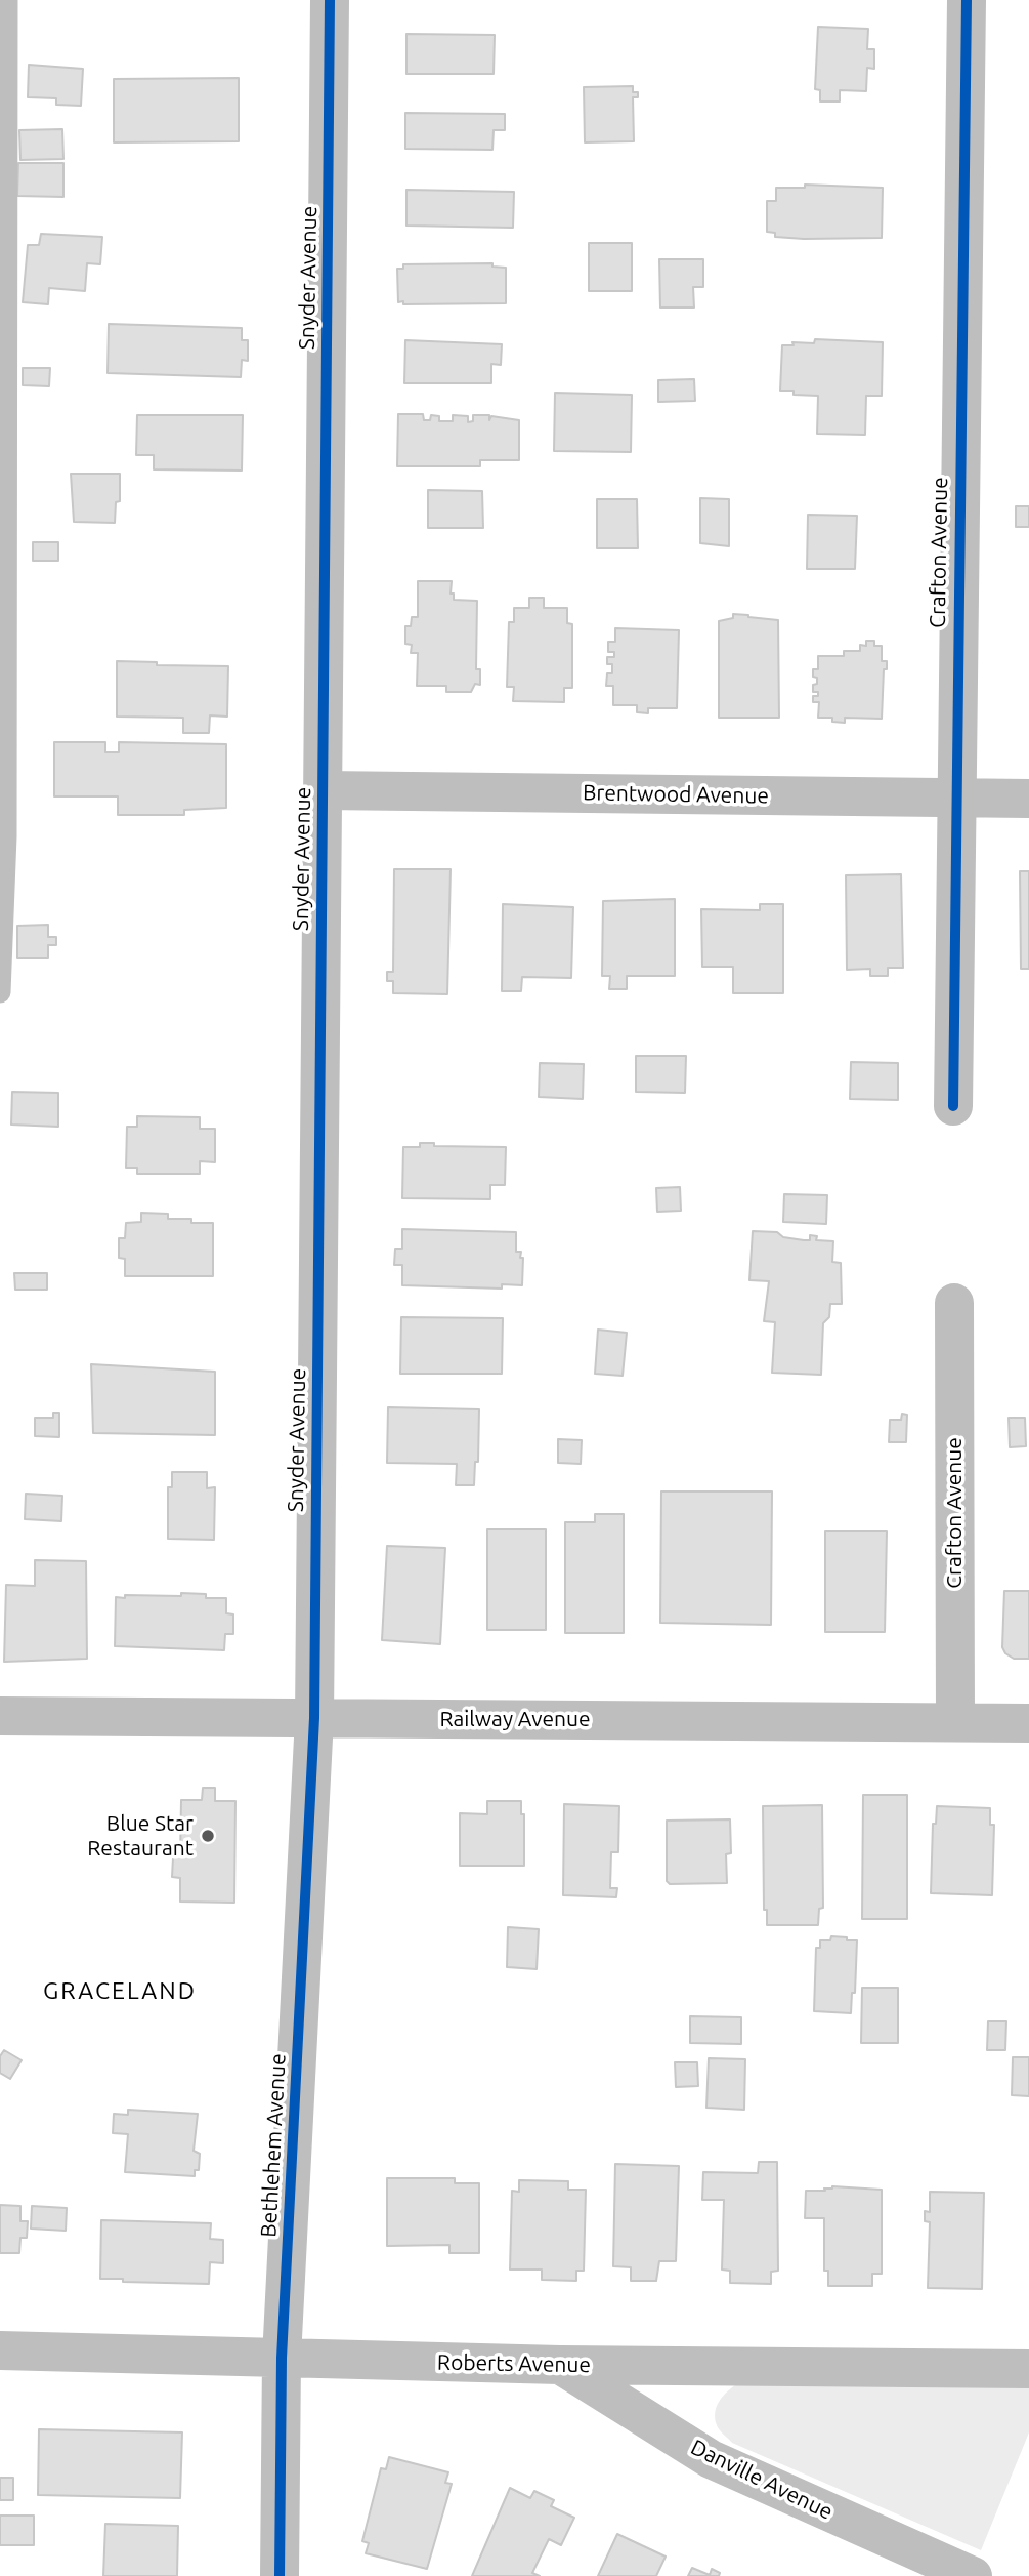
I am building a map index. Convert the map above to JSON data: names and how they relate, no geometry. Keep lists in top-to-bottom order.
{
  "streets": {
    "street": [
      "Snyder Avenue",
      "Crafton Avenue",
      "Brentwood Avenue",
      "Railway Avenue",
      "Bethlehem Avenue",
      "Roberts Avenue",
      "Danville Avenue"
    ]
  },
  "crossings": [
    ["Snyder Avenue", "Brentwood Avenue"],
    ["Snyder Avenue", "Railway Avenue"],
    ["Snyder Avenue", "Bethlehem Avenue"],
    ["Crafton Avenue", "Brentwood Avenue"],
    ["Crafton Avenue", "Railway Avenue"],
    ["Railway Avenue", "Bethlehem Avenue"],
    ["Bethlehem Avenue", "Roberts Avenue"],
    ["Roberts Avenue", "Danville Avenue"]
  ],
  "districts": ["GRACELAND"],
  "places": ["Blue Star Restaurant"]
}
